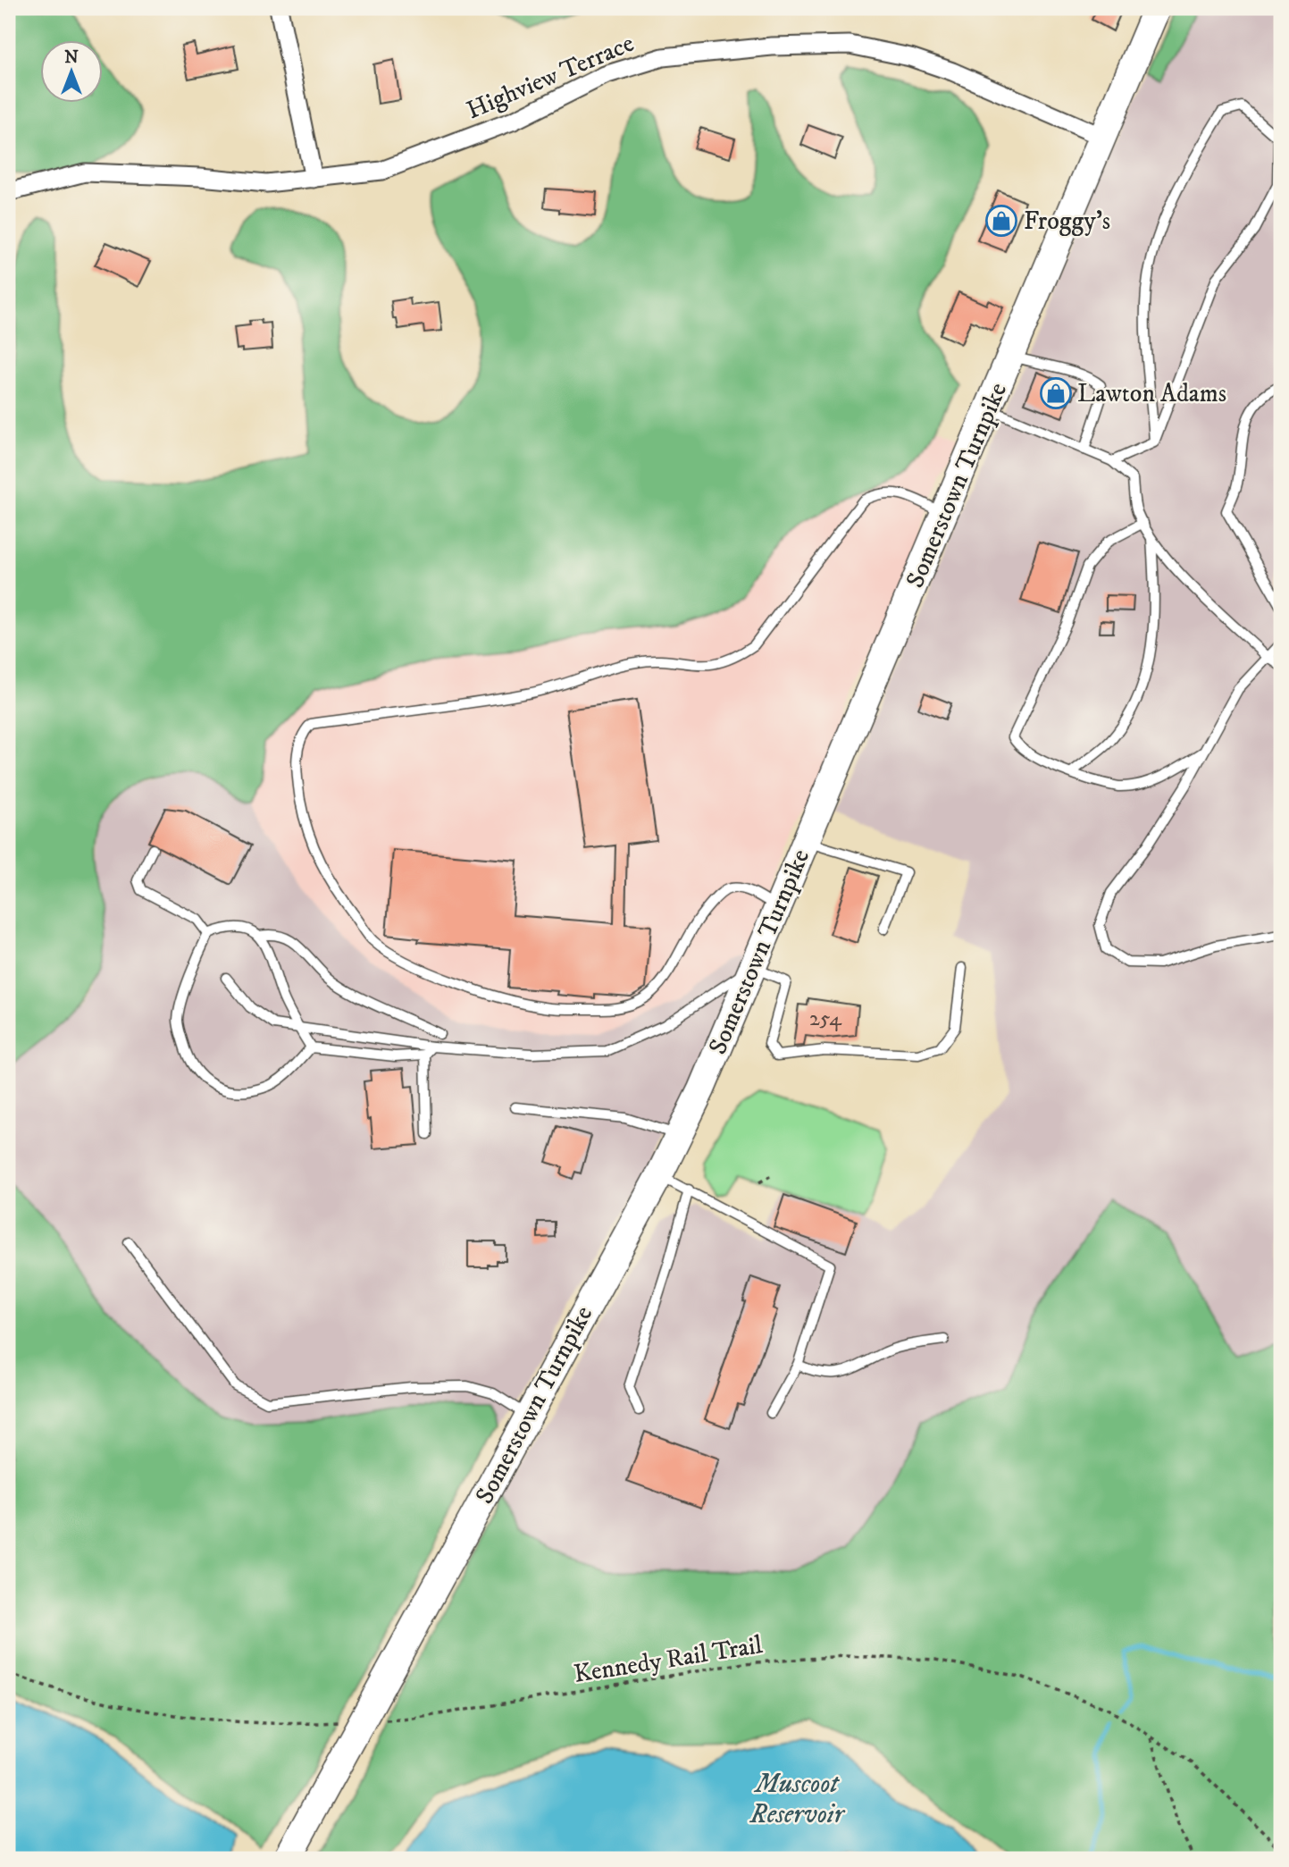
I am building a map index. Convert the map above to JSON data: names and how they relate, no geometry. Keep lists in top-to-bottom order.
{
  "streets": {
    "main road": ["Somerstown Turnpike"],
    "street": ["Highview Terrace"],
    "path": ["Kennedy Rail Trail"]
  },
  "crossings": [
    ["Highview Terrace", "Somerstown Turnpike"]
  ],
  "water": ["Muscoot Reservoir"],
  "places": {
    "shop": ["Froggy's", "Lawton Adams"]
  },
  "house_numbers": ["254"],
  "north": "top"
}
